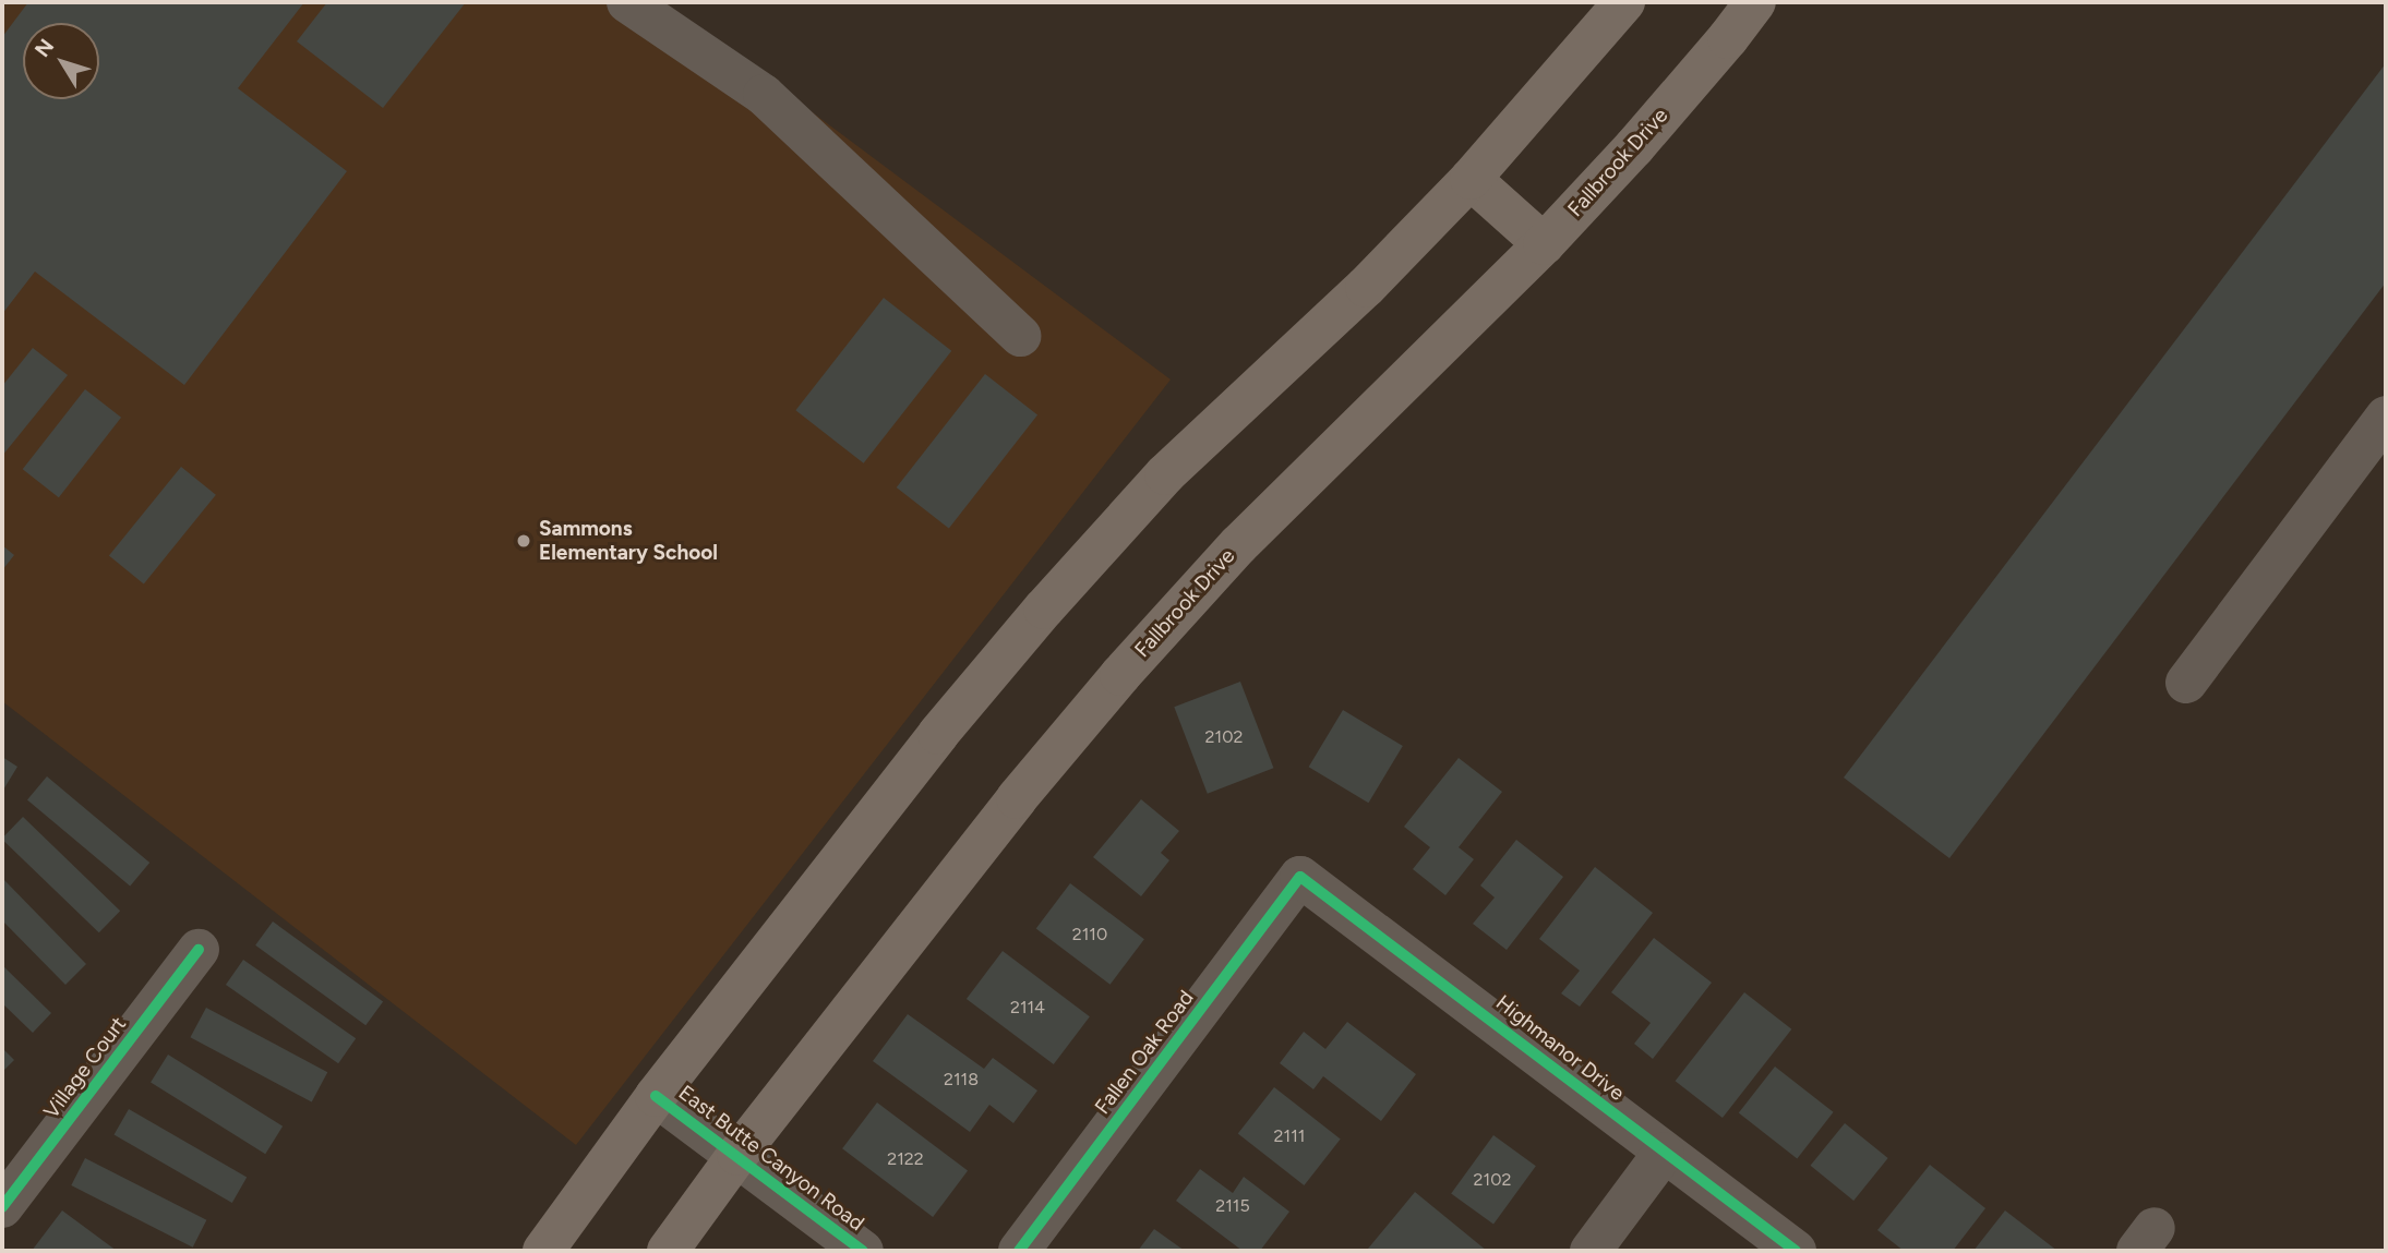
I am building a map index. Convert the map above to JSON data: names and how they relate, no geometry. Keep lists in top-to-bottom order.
{
  "streets": {
    "main road": ["Fallbrook Drive"],
    "street": [
      "Highmanor Drive",
      "Fallen Oak Road",
      "Village Court",
      "East Butte Canyon Road"
    ]
  },
  "crossings": [
    ["Fallbrook Drive", "East Butte Canyon Road"],
    ["Highmanor Drive", "Fallen Oak Road"]
  ],
  "places": ["Sammons Elementary School"],
  "house_numbers": [
    "2102",
    "2110",
    "2114",
    "2118",
    "2111",
    "2122",
    "2102",
    "2115"
  ],
  "north": "top left"
}
